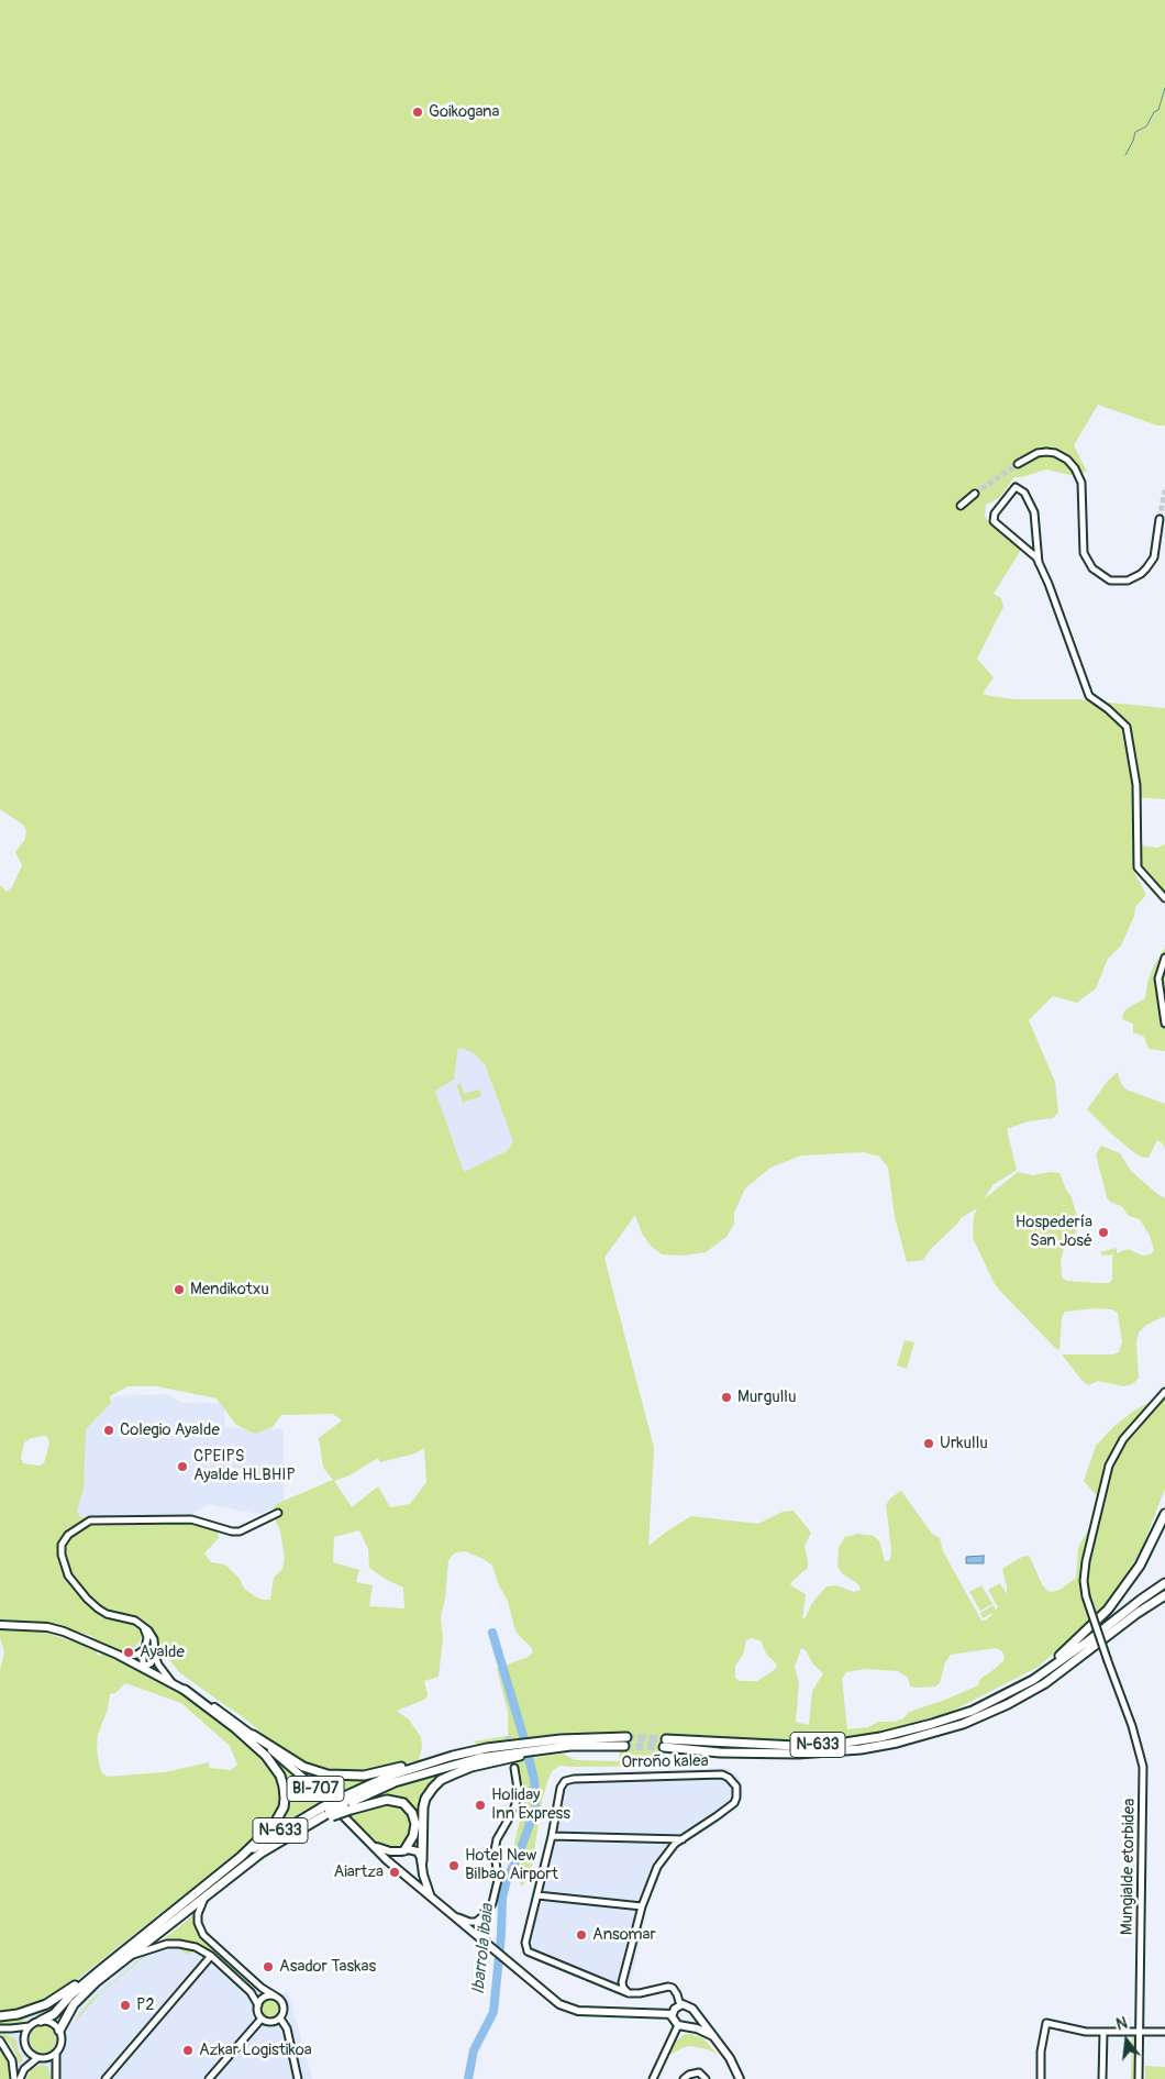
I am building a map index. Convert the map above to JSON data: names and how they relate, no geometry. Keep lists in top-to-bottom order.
{
  "streets": {
    "highway": ["N-633"],
    "main road": ["BI-707"],
    "street": ["Orroño kalea", "Mungialde etorbidea"]
  },
  "water": ["Ibarrola ibaia"],
  "places": [
    "Goikogana",
    "Hospedería San José",
    "Mendikotxu",
    "Murgullu",
    "Colegio Ayalde",
    "Urkullu",
    "CPEIPS Ayalde HLBHIP",
    "Ayalde",
    "Holiday Inn Express",
    "Hotel New Bilbao Airport",
    "Aiartza",
    "Ansomar",
    "Asador Taskas",
    "P2",
    "Azkar Logistikoa"
  ],
  "north": "top"
}
